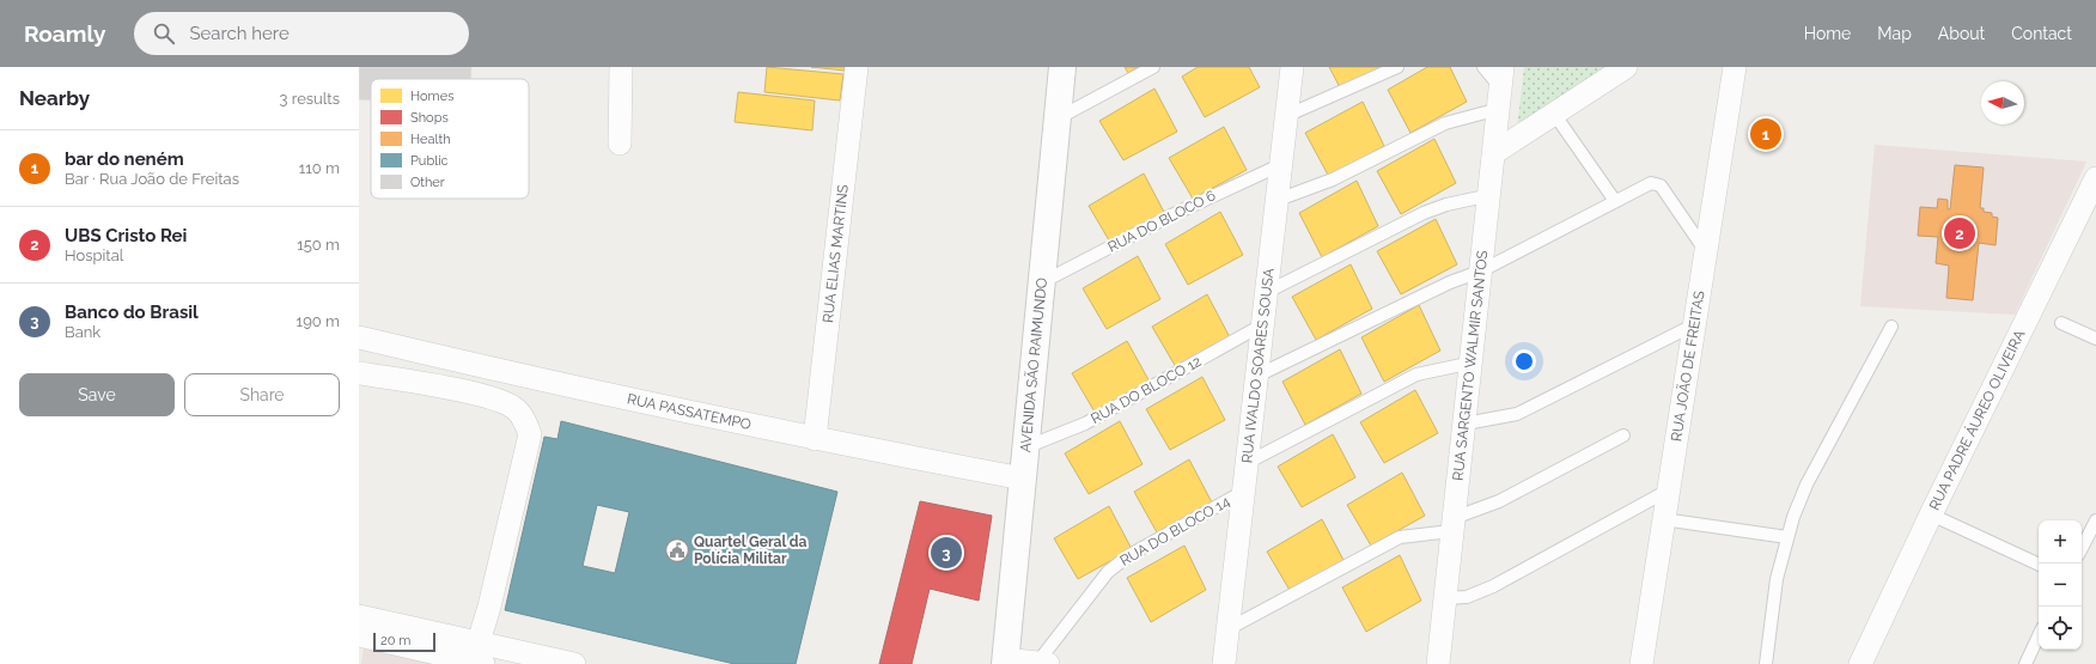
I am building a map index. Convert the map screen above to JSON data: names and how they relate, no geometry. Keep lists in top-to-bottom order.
{
  "streets": {
    "street": [
      "RUA ELIAS MARTINS",
      "AVENIDA SÃO RAIMUNDO",
      "RUA SARGENTO WALMIR SANTOS",
      "RUA JOÃO DE FREITAS",
      "RUA IVALDO SOARES SOUSA",
      "RUA PASSATEMPO",
      "RUA PADRE ÁUREO OLIVEIRA"
    ],
    "lane": ["RUA DO BLOCO 6", "RUA DO BLOCO 12", "RUA DO BLOCO 14"]
  },
  "crossings": [
    ["RUA DO BLOCO 6", "AVENIDA SÃO RAIMUNDO"],
    ["RUA DO BLOCO 6", "RUA IVALDO SOARES SOUSA"],
    ["RUA ELIAS MARTINS", "RUA PASSATEMPO"],
    ["AVENIDA SÃO RAIMUNDO", "RUA DO BLOCO 12"],
    ["AVENIDA SÃO RAIMUNDO", "RUA PASSATEMPO"],
    ["RUA IVALDO SOARES SOUSA", "RUA DO BLOCO 12"],
    ["RUA IVALDO SOARES SOUSA", "RUA DO BLOCO 14"]
  ],
  "places": {
    "public building": ["Quartel Geral da Polícia Militar"]
  },
  "legend": [
    "Homes",
    "Shops",
    "Health",
    "Public",
    "Other"
  ],
  "scale_bar": "20 m",
  "north": "left",
  "page": {
    "header": "Roamly",
    "search": "Search here",
    "nav": [
      "Home",
      "Map",
      "About",
      "Contact"
    ],
    "heading": ["Nearby", "3 results"],
    "pins": ["1", "2", "3"],
    "list": [
      {
        "mark": "1",
        "name": "bar do neném",
        "note": "Bar · Rua João de Freitas",
        "value": "110 m"
      },
      {
        "mark": "2",
        "name": "UBS Cristo Rei",
        "note": "Hospital",
        "value": "150 m"
      },
      {
        "mark": "3",
        "name": "Banco do Brasil",
        "note": "Bank",
        "value": "190 m"
      }
    ],
    "buttons": ["Save", "Share"],
    "map_buttons": ["+", "−"],
    "scale": "20 m"
  }
}
